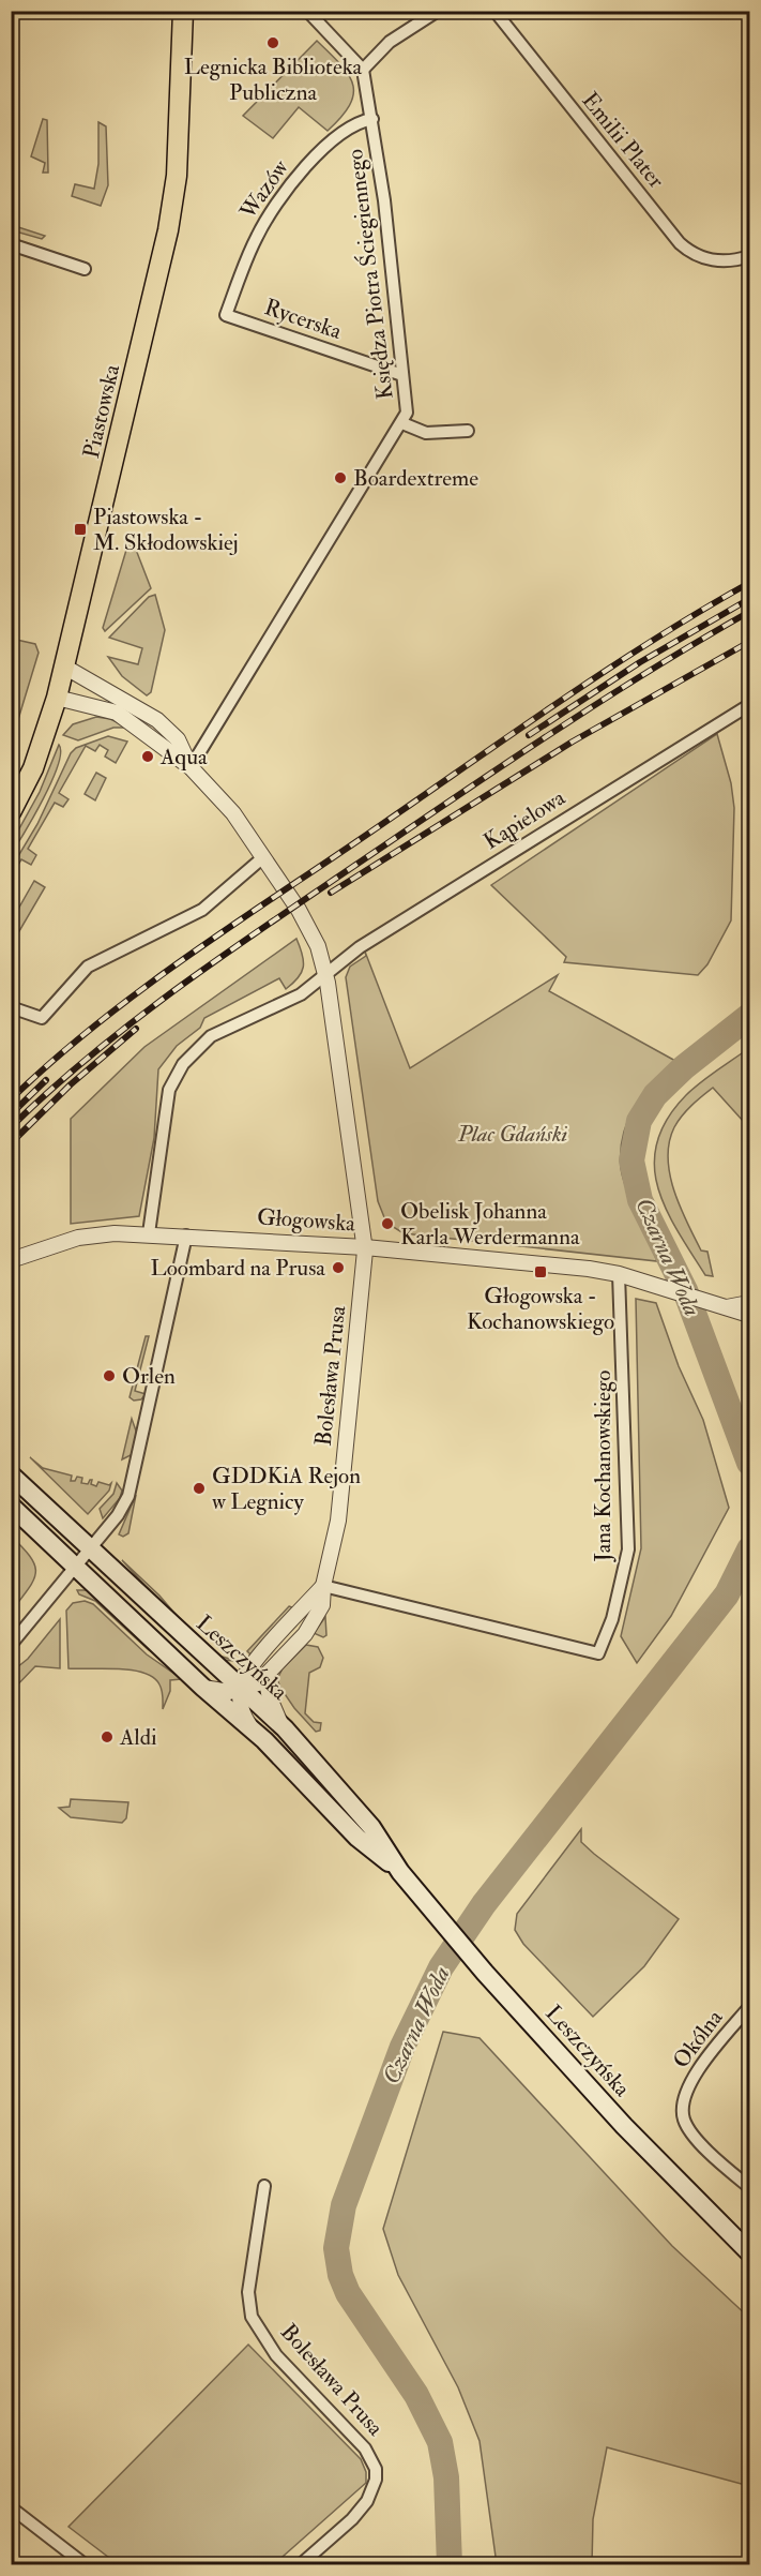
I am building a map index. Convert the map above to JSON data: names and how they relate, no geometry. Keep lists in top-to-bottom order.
{
  "streets": {
    "main road": ["Piastowska", "Leszczyńska"],
    "street": [
      "Emilii Plater",
      "Wazów",
      "Księdza Piotra Ściegiennego",
      "Rycerska",
      "Kąpielowa",
      "Głogowska",
      "Bolesława Prusa",
      "Jana Kochanowskiego",
      "Okólna"
    ]
  },
  "crossings": [
    ["Wazów", "Księdza Piotra Ściegiennego"],
    ["Wazów", "Rycerska"],
    ["Księdza Piotra Ściegiennego", "Rycerska"],
    ["Księdza Piotra Ściegiennego", "Bolesława Prusa"],
    ["Kąpielowa", "Głogowska"],
    ["Kąpielowa", "Bolesława Prusa"],
    ["Głogowska", "Bolesława Prusa"],
    ["Głogowska", "Jana Kochanowskiego"],
    ["Bolesława Prusa", "Jana Kochanowskiego"]
  ],
  "water": ["Czarna Woda"],
  "parks": ["Plac Gdański"],
  "places": {
    "other": [
      "Legnicka Biblioteka Publiczna",
      "Boardextreme",
      "Aqua",
      "Obelisk Johanna Karla Werdermanna",
      "Loombard na Prusa",
      "Orlen",
      "GDDKiA Rejon w Legnicy",
      "Aldi"
    ],
    "transit": ["Piastowska - M. Skłodowskiej", "Głogowska - Kochanowskiego"]
  }
}
